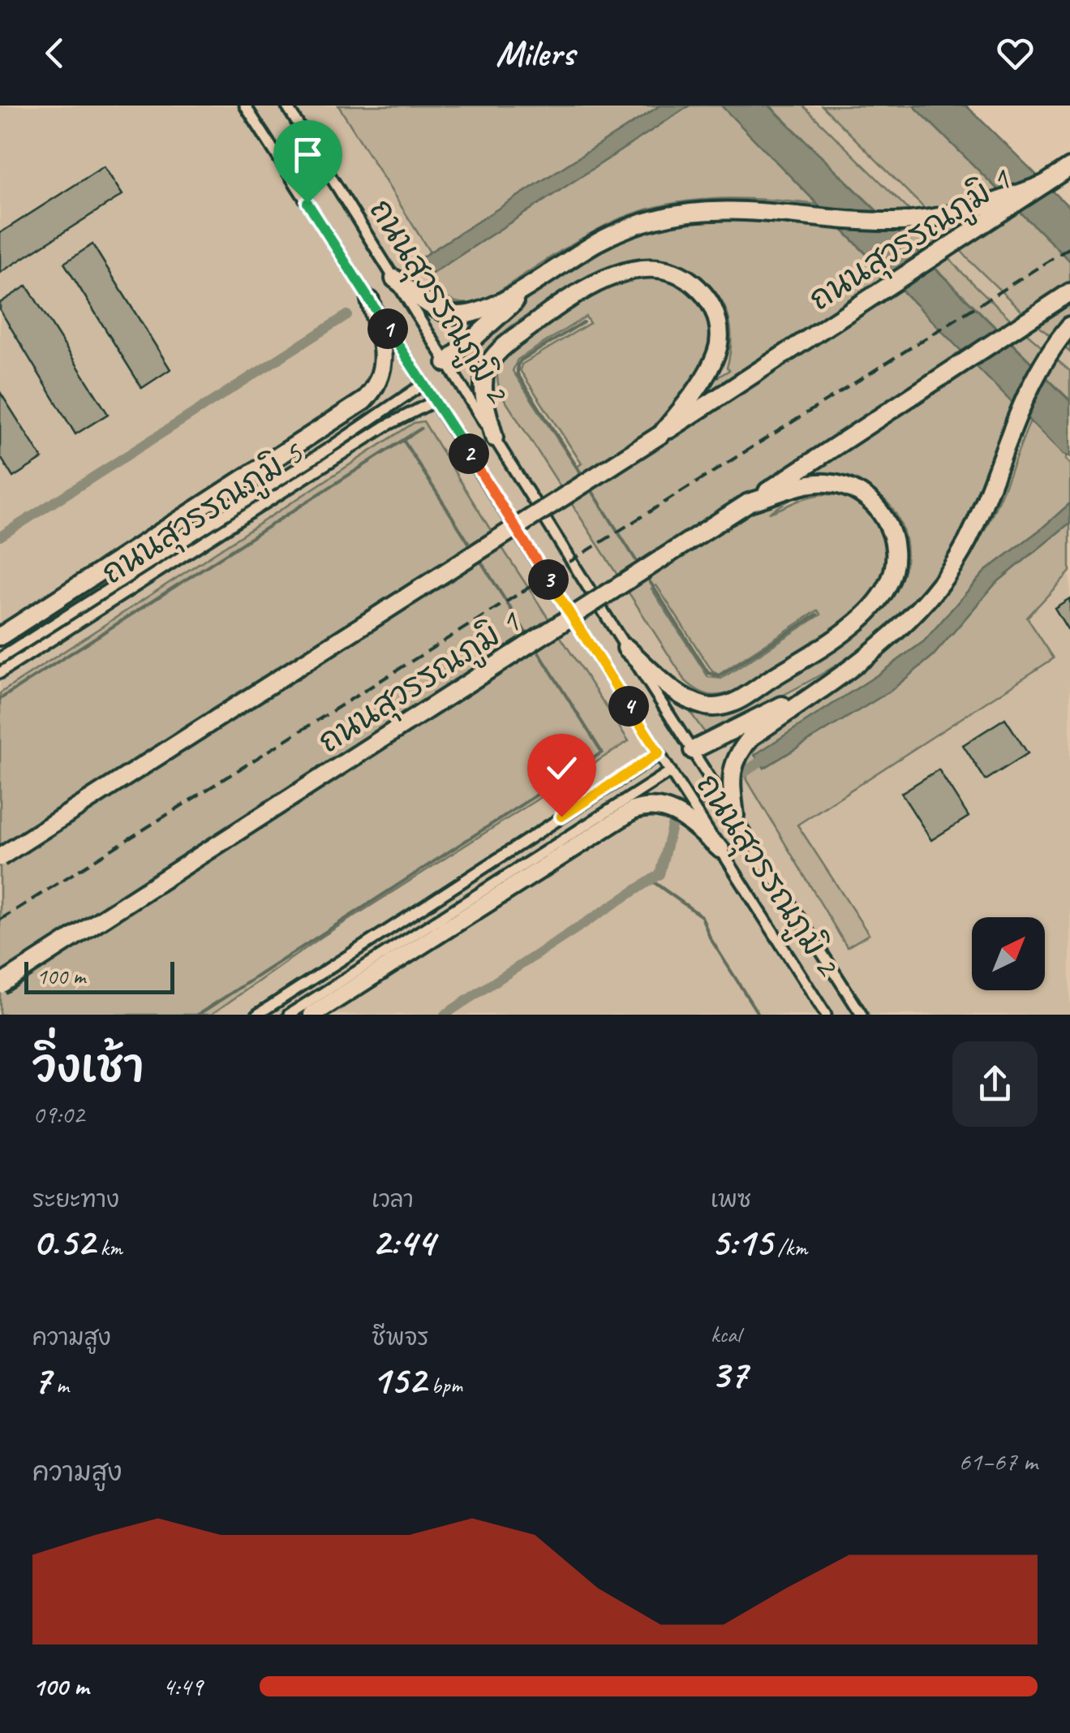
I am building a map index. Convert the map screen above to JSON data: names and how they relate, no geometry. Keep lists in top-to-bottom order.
{
  "streets": {
    "highway": ["ถนนสุวรรณภูมิ 1"],
    "street": ["ถนนสุวรรณภูมิ 2", "ถนนสุวรรณภูมิ 5"]
  },
  "crossings": [
    ["ถนนสุวรรณภูมิ 2", "ถนนสุวรรณภูมิ 5"]
  ],
  "scale_bar": "100 m",
  "north": "top right",
  "page": {
    "header": "Milers",
    "pins": [
      "1",
      "2",
      "3",
      "4"
    ],
    "scale": "100 m",
    "heading": ["วิ่งเช้า", "09:02"],
    "stats": [
      ["ระยะทาง", "0.52 km"],
      ["เวลา", "2:44"],
      ["เพซ", "5:15 /km"],
      ["ความสูง", "7 m"],
      ["ชีพจร", "152 bpm"],
      ["kcal", "37"]
    ],
    "chart": ["ความสูง", "61–67 m"],
    "list": [
      {
        "name": "100 m",
        "note": "4:49"
      }
    ]
  }
}
